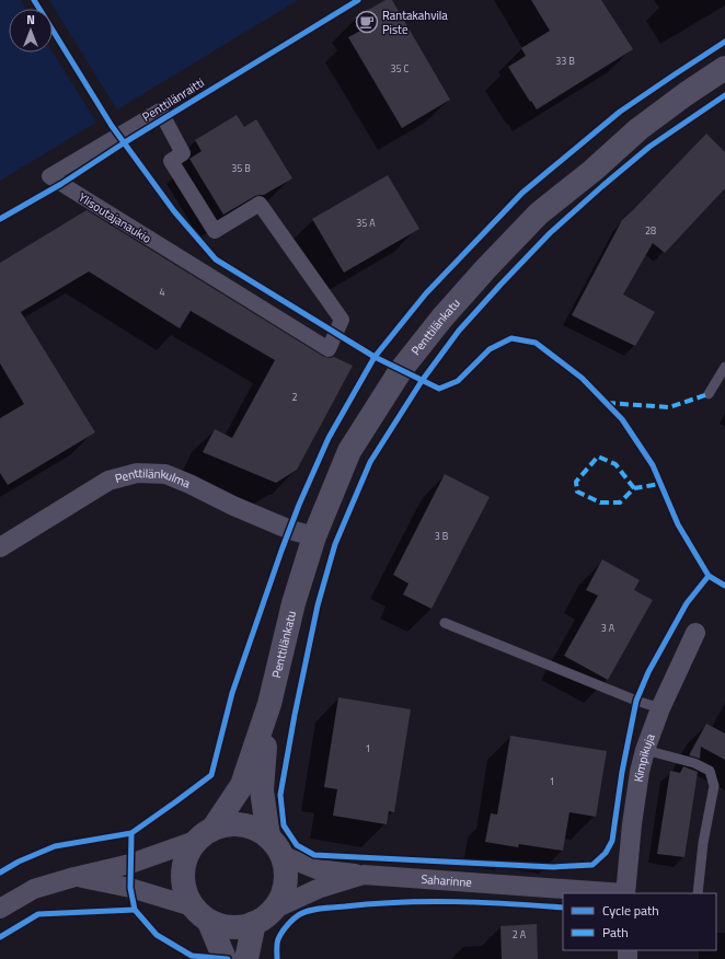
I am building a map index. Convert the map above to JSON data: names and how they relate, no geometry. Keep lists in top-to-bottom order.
{
  "streets": {
    "street": [
      "Ylisoutajanaukio",
      "Penttilänkatu",
      "Penttilänkulma",
      "Kimpikuja",
      "Saharinne"
    ],
    "cycle path": ["Penttilänraitti"]
  },
  "crossings": [
    ["Penttilänkatu", "Penttilänkulma"],
    ["Penttilänkatu", "Saharinne"],
    ["Kimpikuja", "Saharinne"]
  ],
  "places": {
    "cafe": ["Rantakahvila Piste"]
  },
  "house_numbers": [
    "33 B",
    "35 C",
    "35 B",
    "35 A",
    "28",
    "4",
    "2",
    "3 B",
    "3 A",
    "1",
    "1",
    "2 A"
  ],
  "legend": ["Cycle path", "Path"],
  "north": "top"
}
